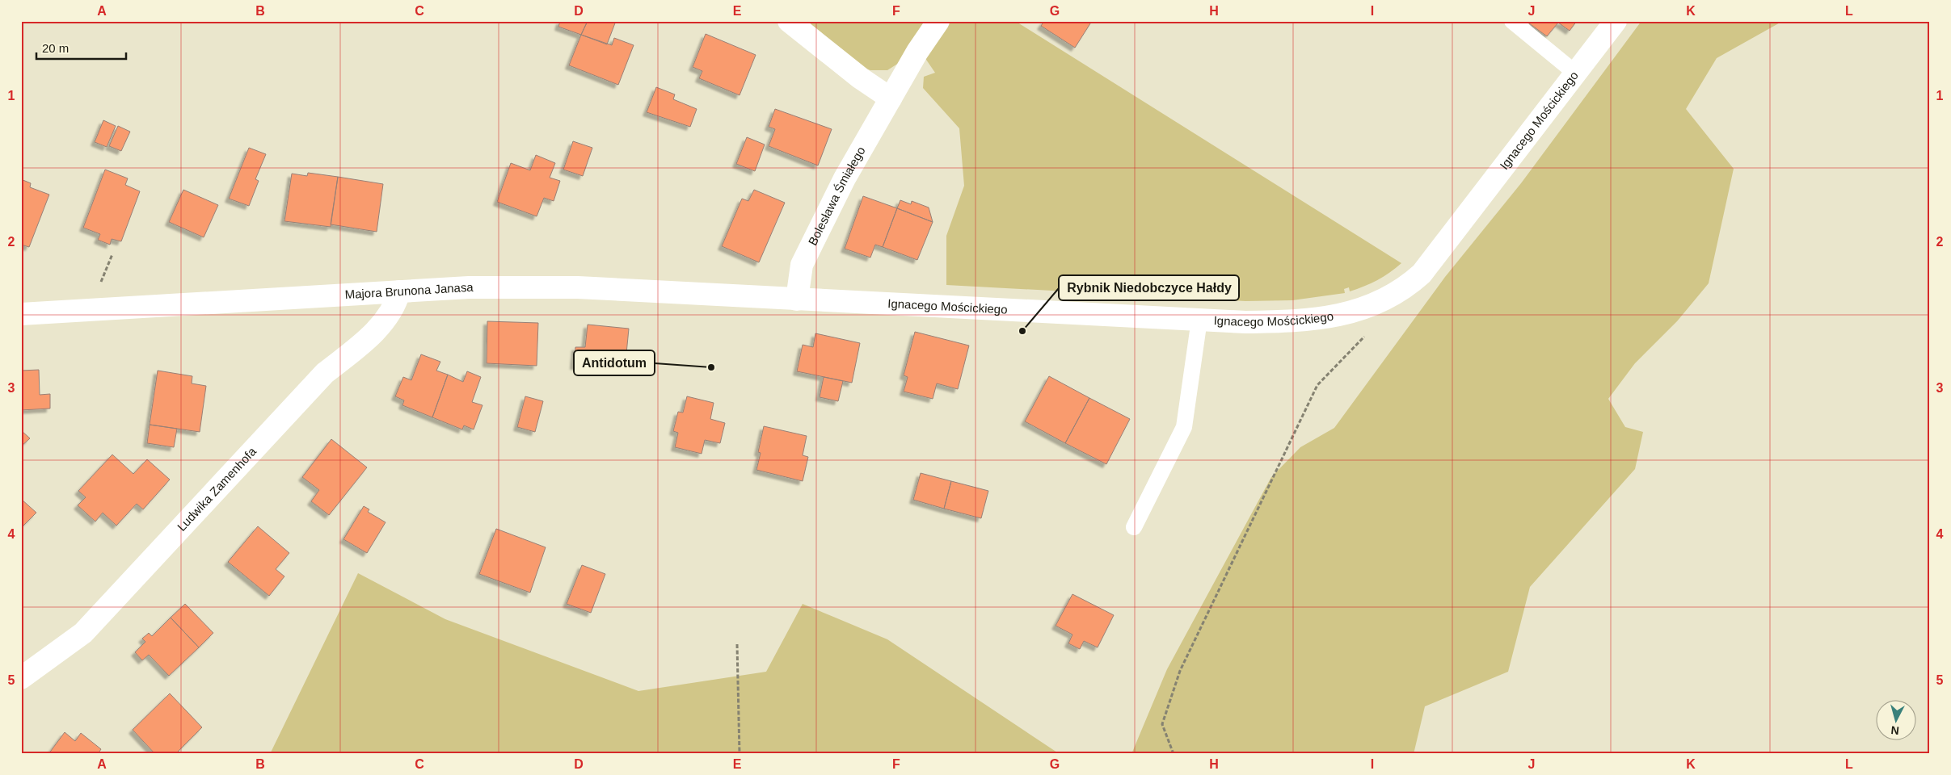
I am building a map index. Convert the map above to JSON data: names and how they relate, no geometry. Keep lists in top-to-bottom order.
{
  "streets": {
    "street": [
      "Ignacego Mościckiego",
      "Bolesława Śmiałego",
      "Majora Brunona Janasa",
      "Ludwika Zamenhofa"
    ]
  },
  "crossings": [
    ["Ignacego Mościckiego", "Bolesława Śmiałego"],
    ["Ignacego Mościckiego", "Majora Brunona Janasa"],
    ["Bolesława Śmiałego", "Majora Brunona Janasa"],
    ["Majora Brunona Janasa", "Ludwika Zamenhofa"]
  ],
  "places": ["Rybnik Niedobczyce Hałdy", "Antidotum"],
  "scale_bar": "20 m",
  "north": "bottom",
  "grid": {
    "columns": [
      "A",
      "B",
      "C",
      "D",
      "E",
      "F",
      "G",
      "H",
      "I",
      "J",
      "K",
      "L"
    ],
    "rows": [
      "1",
      "2",
      "3",
      "4",
      "5"
    ]
  }
}
